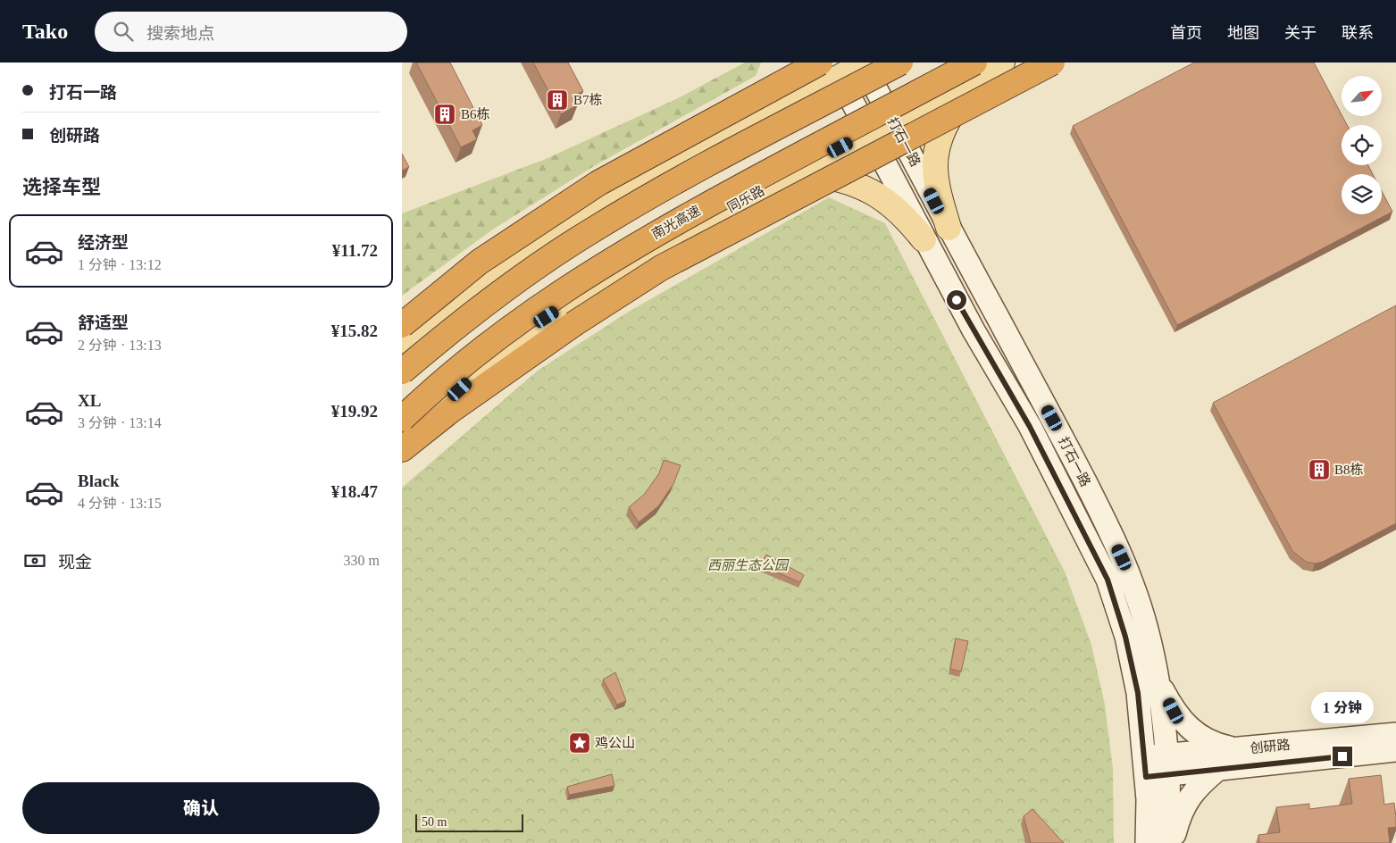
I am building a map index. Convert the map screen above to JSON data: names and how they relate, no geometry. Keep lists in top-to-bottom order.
{
  "streets": {
    "highway": ["南光高速"],
    "main road": ["打石一路", "同乐路", "创研路"]
  },
  "crossings": [
    ["打石一路", "同乐路"],
    ["打石一路", "创研路"],
    ["同乐路", "南光高速"]
  ],
  "parks": ["西丽生态公园"],
  "places": {
    "building": ["B7栋", "B6栋", "B8栋"],
    "place": ["鸡公山"]
  },
  "scale_bar": "50 m",
  "north": "top right",
  "page": {
    "header": "Tako",
    "search": "搜索地点",
    "nav": [
      "首页",
      "地图",
      "关于",
      "联系"
    ],
    "banner": ["打石一路", "创研路"],
    "heading": "选择车型",
    "list": [
      {
        "name": "经济型",
        "note": "1 分钟 · 13:12",
        "value": "¥11.72"
      },
      {
        "name": "舒适型",
        "note": "2 分钟 · 13:13",
        "value": "¥15.82"
      },
      {
        "name": "XL",
        "note": "3 分钟 · 13:14",
        "value": "¥19.92"
      },
      {
        "name": "Black",
        "note": "4 分钟 · 13:15",
        "value": "¥18.47"
      }
    ],
    "pay": ["现金", "330 m"],
    "bubble": "1 分钟",
    "buttons": "确认",
    "scale": "50 m"
  }
}
